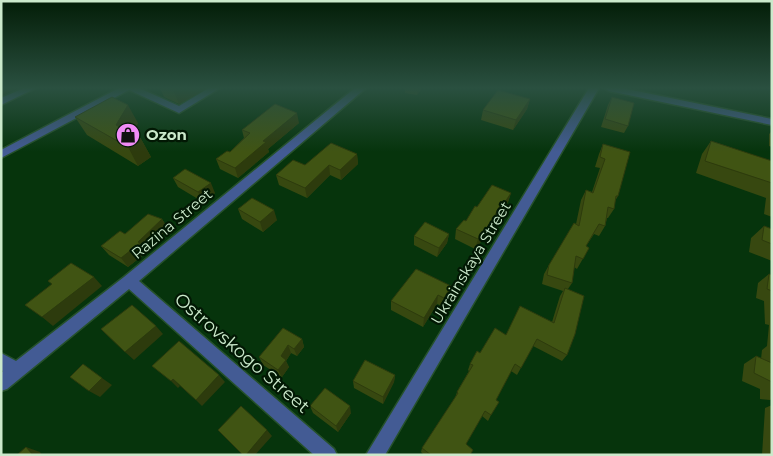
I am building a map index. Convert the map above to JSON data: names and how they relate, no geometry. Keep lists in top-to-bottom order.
{
  "streets": {
    "street": ["Razina Street", "Ukrainskaya Street", "Ostrovskogo Street"]
  },
  "crossings": [
    ["Razina Street", "Ostrovskogo Street"]
  ],
  "places": {
    "shop": ["Ozon"]
  }
}
